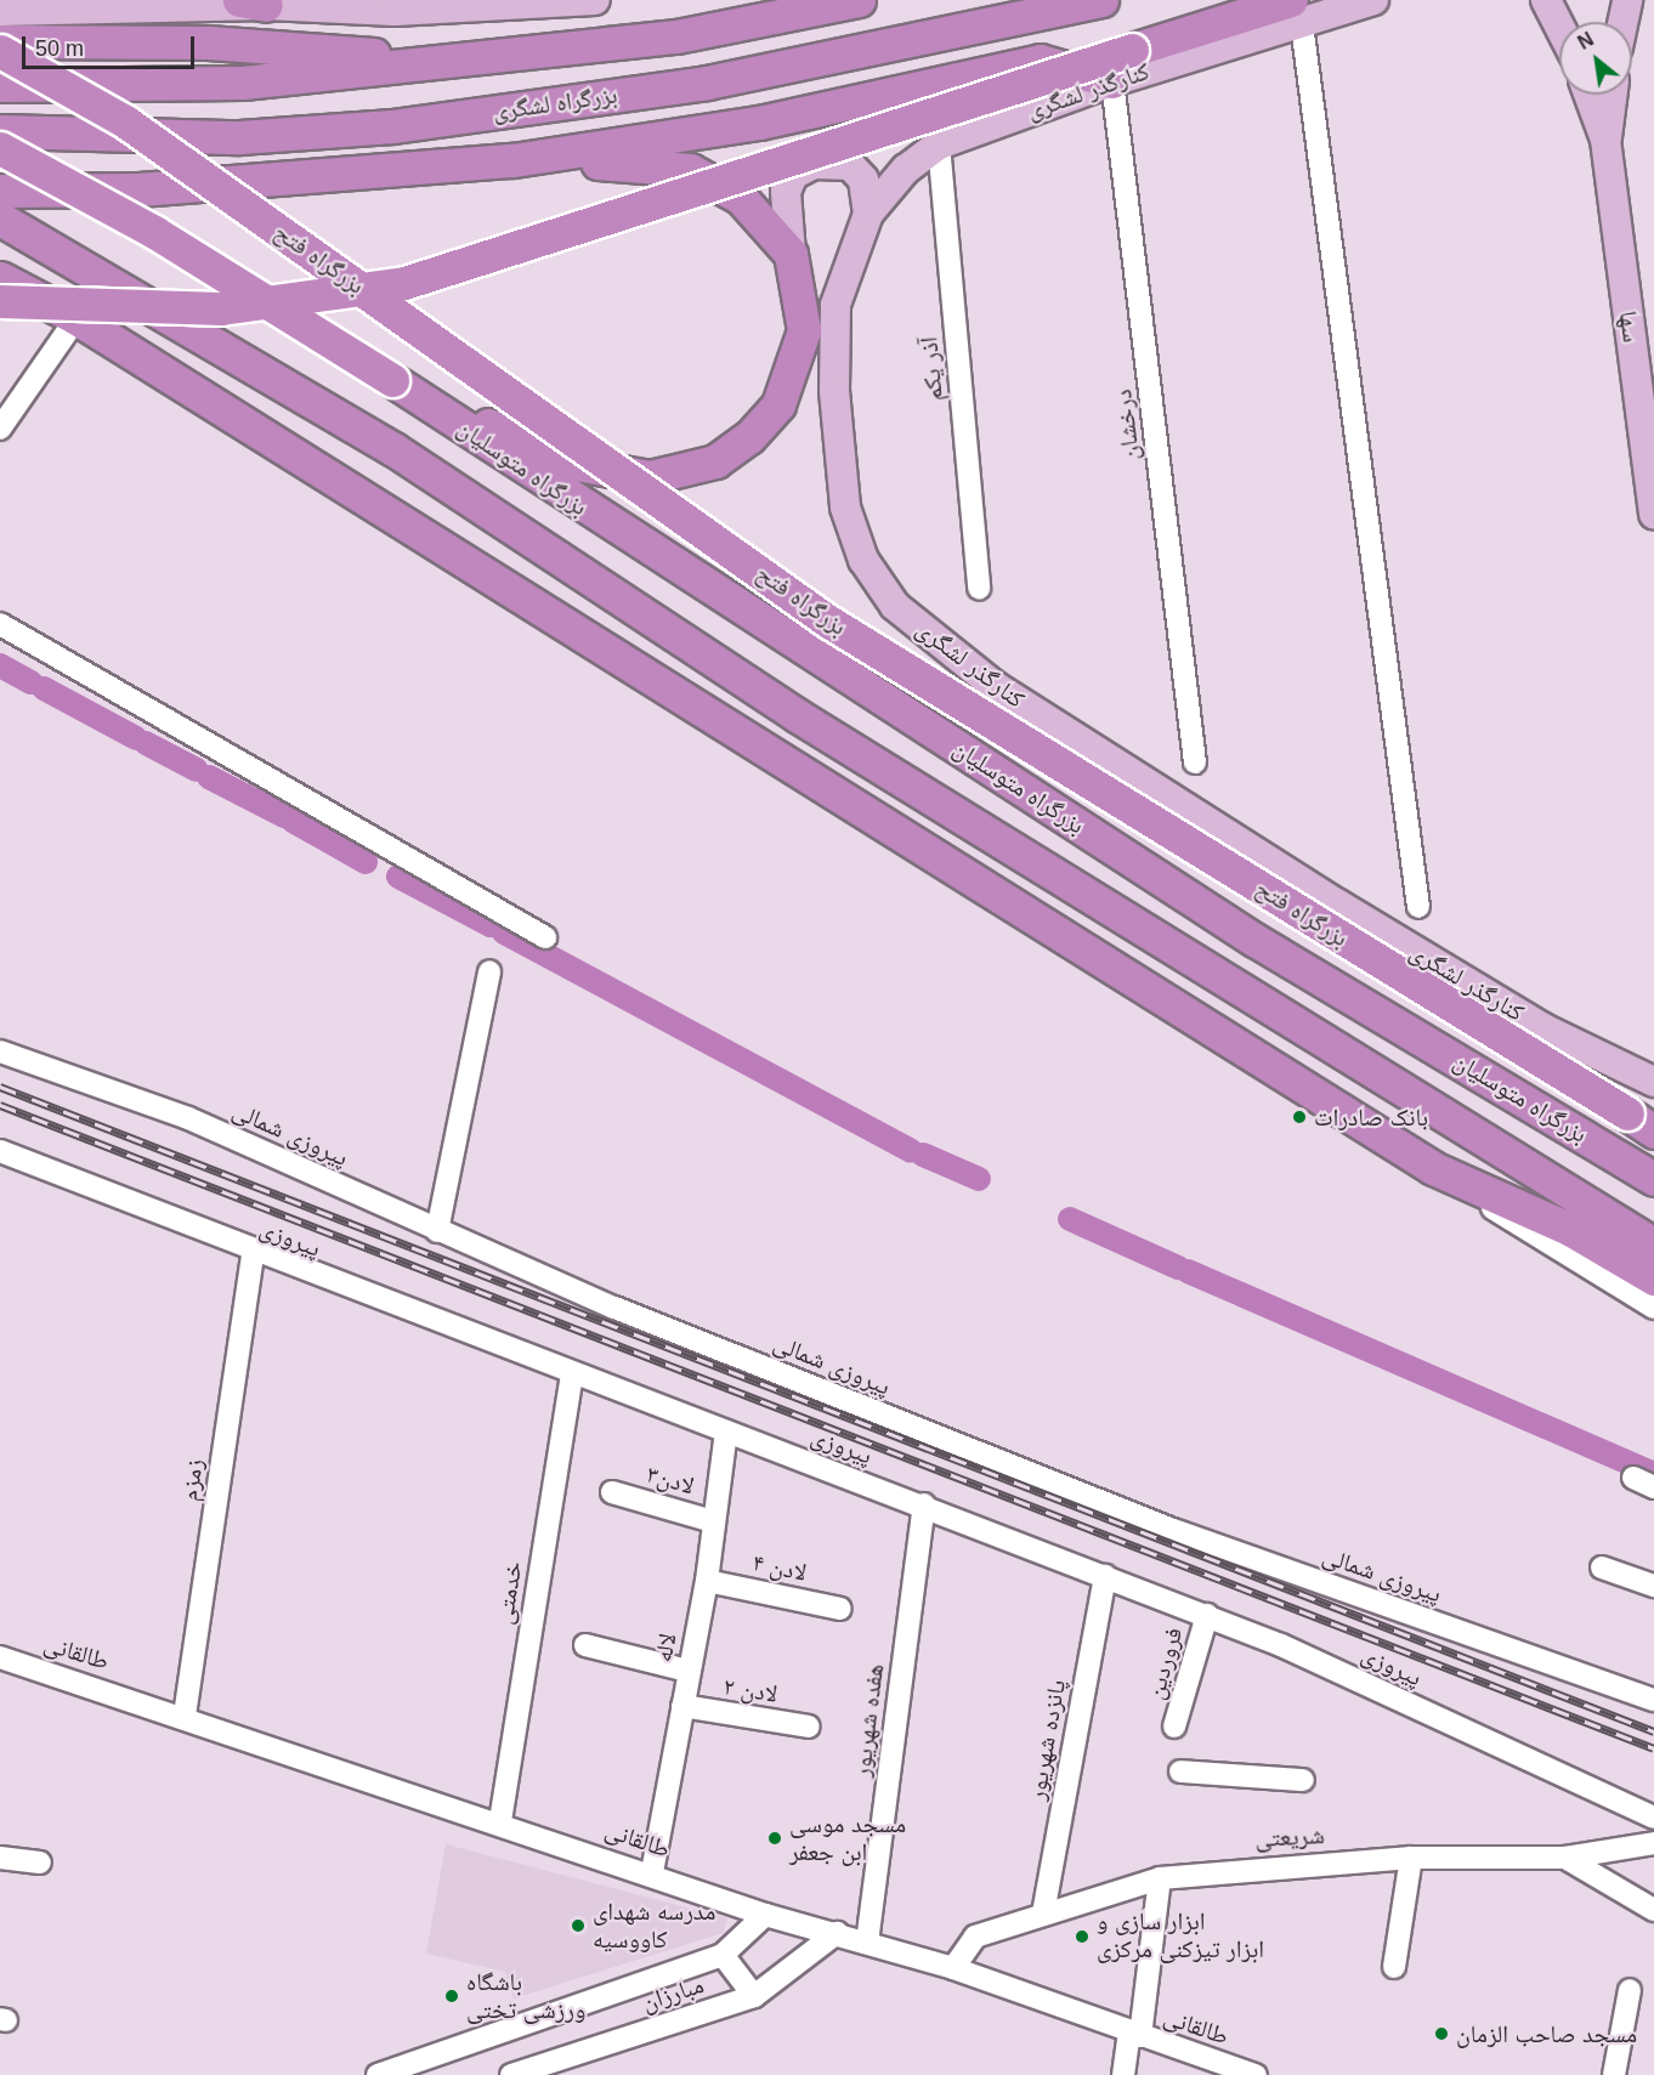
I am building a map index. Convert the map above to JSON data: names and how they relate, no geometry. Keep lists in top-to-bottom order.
{
  "streets": {
    "highway": ["بزرگراه لشگری", "بزرگراه فتح", "بزرگراه متوسلیان"],
    "main road": ["کنارگذر لشگری", "سها"],
    "street": [
      "آذر یکم",
      "درخشان",
      "پیروزی شمالی",
      "پیروزی",
      "زمزم",
      "لادن۳",
      "لادن ۴",
      "خدمتی",
      "لاله",
      "طالقانی",
      "فروردین",
      "لادن ۲",
      "هفده شهریور",
      "پانزده شهریور",
      "شریعتی",
      "مبارزان"
    ]
  },
  "crossings": [
    ["کنارگذر لشگری", "آذر یکم"],
    ["کنارگذر لشگری", "درخشان"],
    ["پیروزی", "زمزم"],
    ["پیروزی", "خدمتی"],
    ["پیروزی", "لاله"],
    ["پیروزی", "فروردین"],
    ["پیروزی", "هفده شهریور"],
    ["پیروزی", "پانزده شهریور"],
    ["زمزم", "طالقانی"],
    ["لادن۳", "لاله"],
    ["لادن ۴", "لاله"],
    ["خدمتی", "طالقانی"],
    ["لاله", "طالقانی"],
    ["لاله", "لادن ۲"],
    ["طالقانی", "هفده شهریور"],
    ["طالقانی", "شریعتی"],
    ["طالقانی", "مبارزان"],
    ["پانزده شهریور", "شریعتی"]
  ],
  "places": [
    "بانک صادرات",
    "مسجد موسی ابن جعفر",
    "مدرسه شهدای کاووسیه",
    "ابزار سازی و ابزار تیزکنی مرکزی",
    "باشگاه ورزشی تختی",
    "مسجد صاحب الزمان"
  ],
  "scale_bar": "50 m",
  "north": "top left"
}
